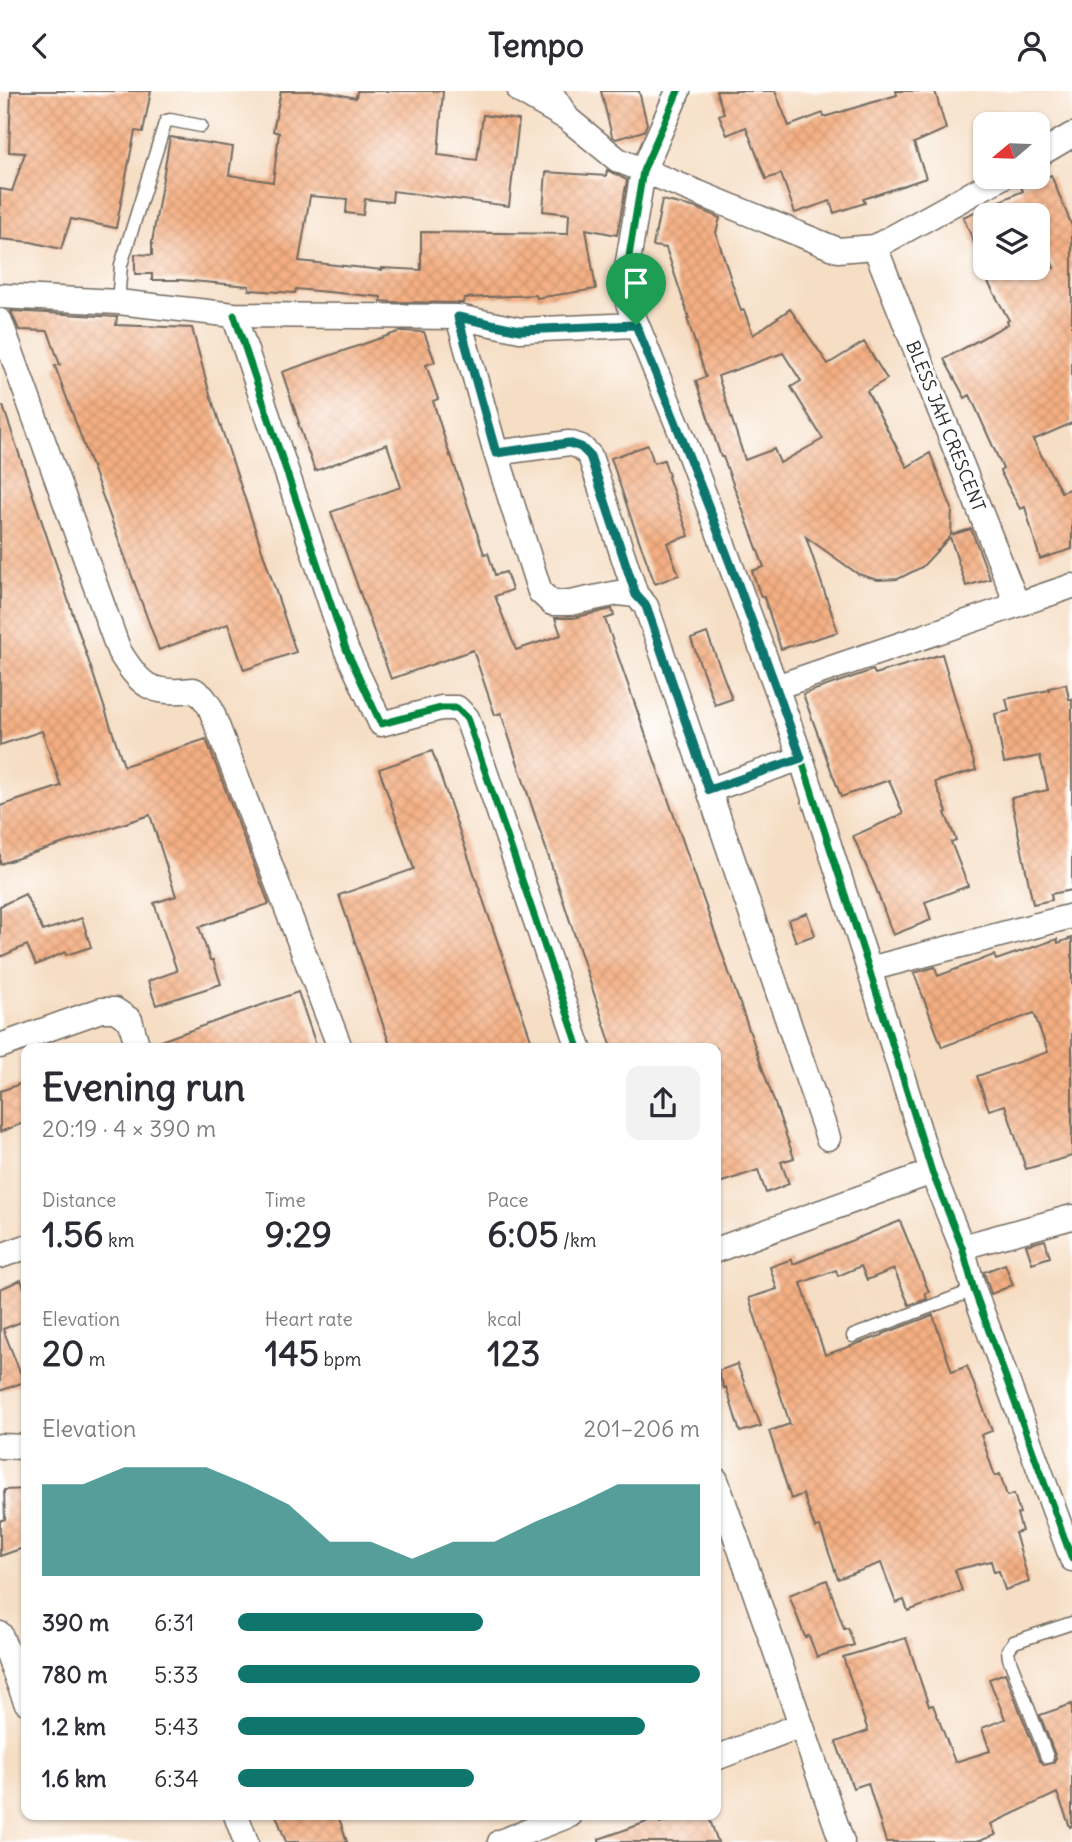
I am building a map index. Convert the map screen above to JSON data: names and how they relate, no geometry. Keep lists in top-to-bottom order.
{
  "streets": {
    "street": ["BLESS JAH CRESCENT"]
  },
  "north": "left",
  "page": {
    "header": "Tempo",
    "heading": ["Evening run", "20:19 · 4 × 390 m"],
    "stats": [
      ["Distance", "1.56 km"],
      ["Time", "9:29"],
      ["Pace", "6:05 /km"],
      ["Elevation", "20 m"],
      ["Heart rate", "145 bpm"],
      ["kcal", "123"]
    ],
    "chart": ["Elevation", "201–206 m"],
    "list": [
      {
        "name": "390 m",
        "note": "6:31"
      },
      {
        "name": "780 m",
        "note": "5:33"
      },
      {
        "name": "1.2 km",
        "note": "5:43"
      },
      {
        "name": "1.6 km",
        "note": "6:34"
      }
    ]
  }
}
